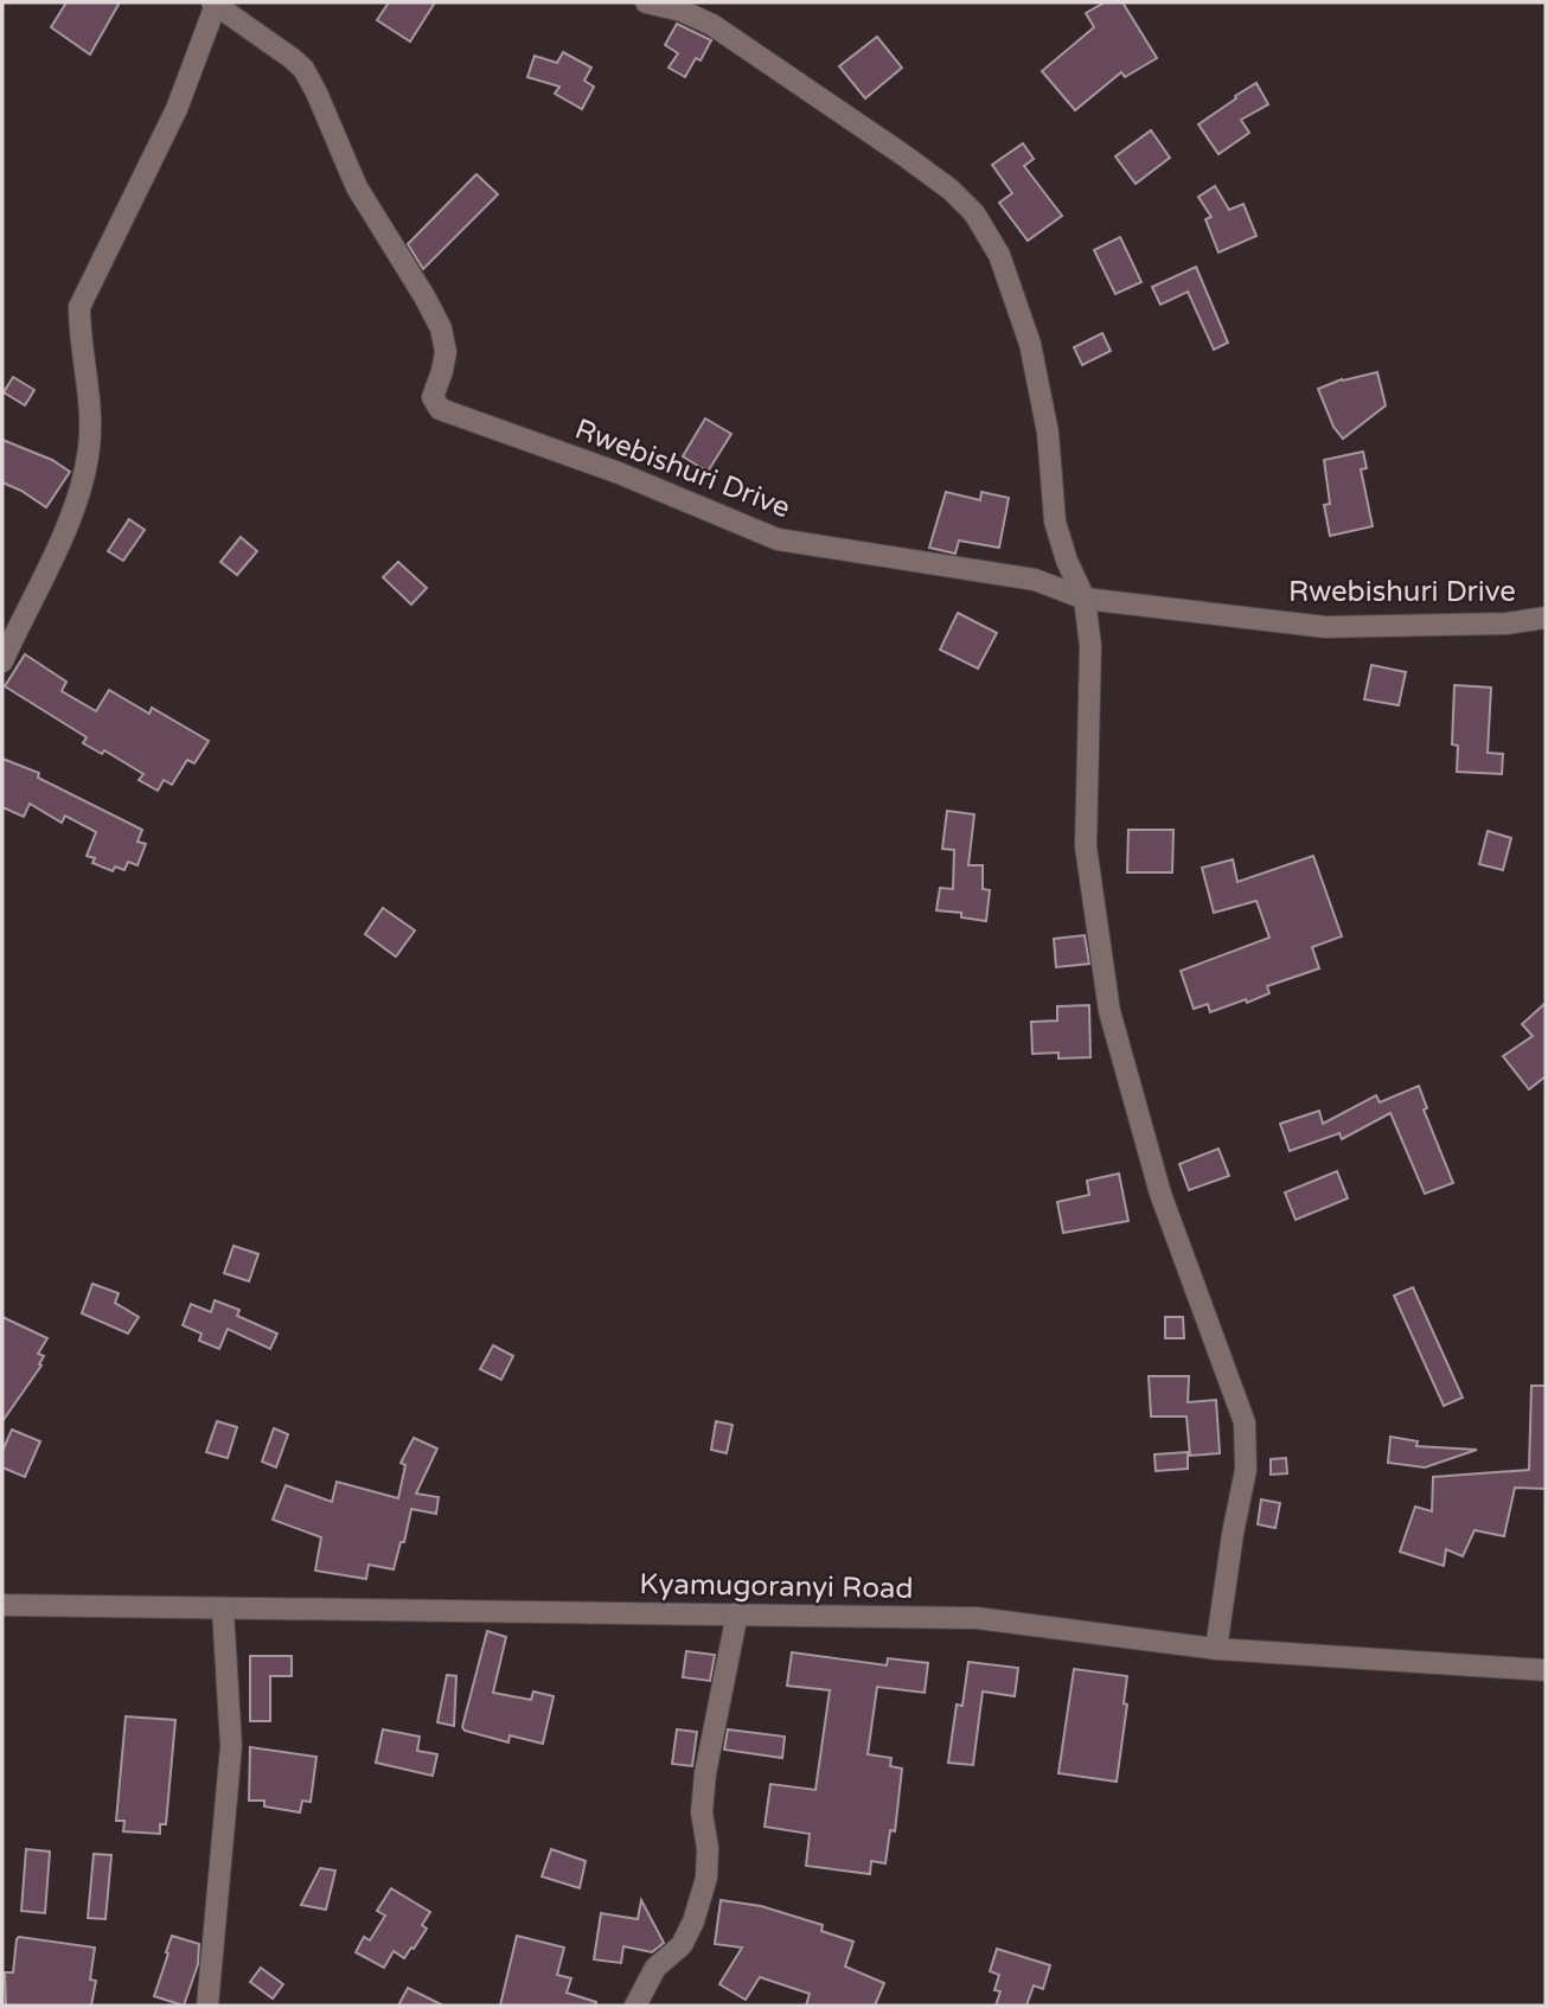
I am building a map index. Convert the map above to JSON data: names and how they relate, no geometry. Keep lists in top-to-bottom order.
{
  "streets": {
    "street": ["Rwebishuri Drive", "Kyamugoranyi Road"]
  }
}
